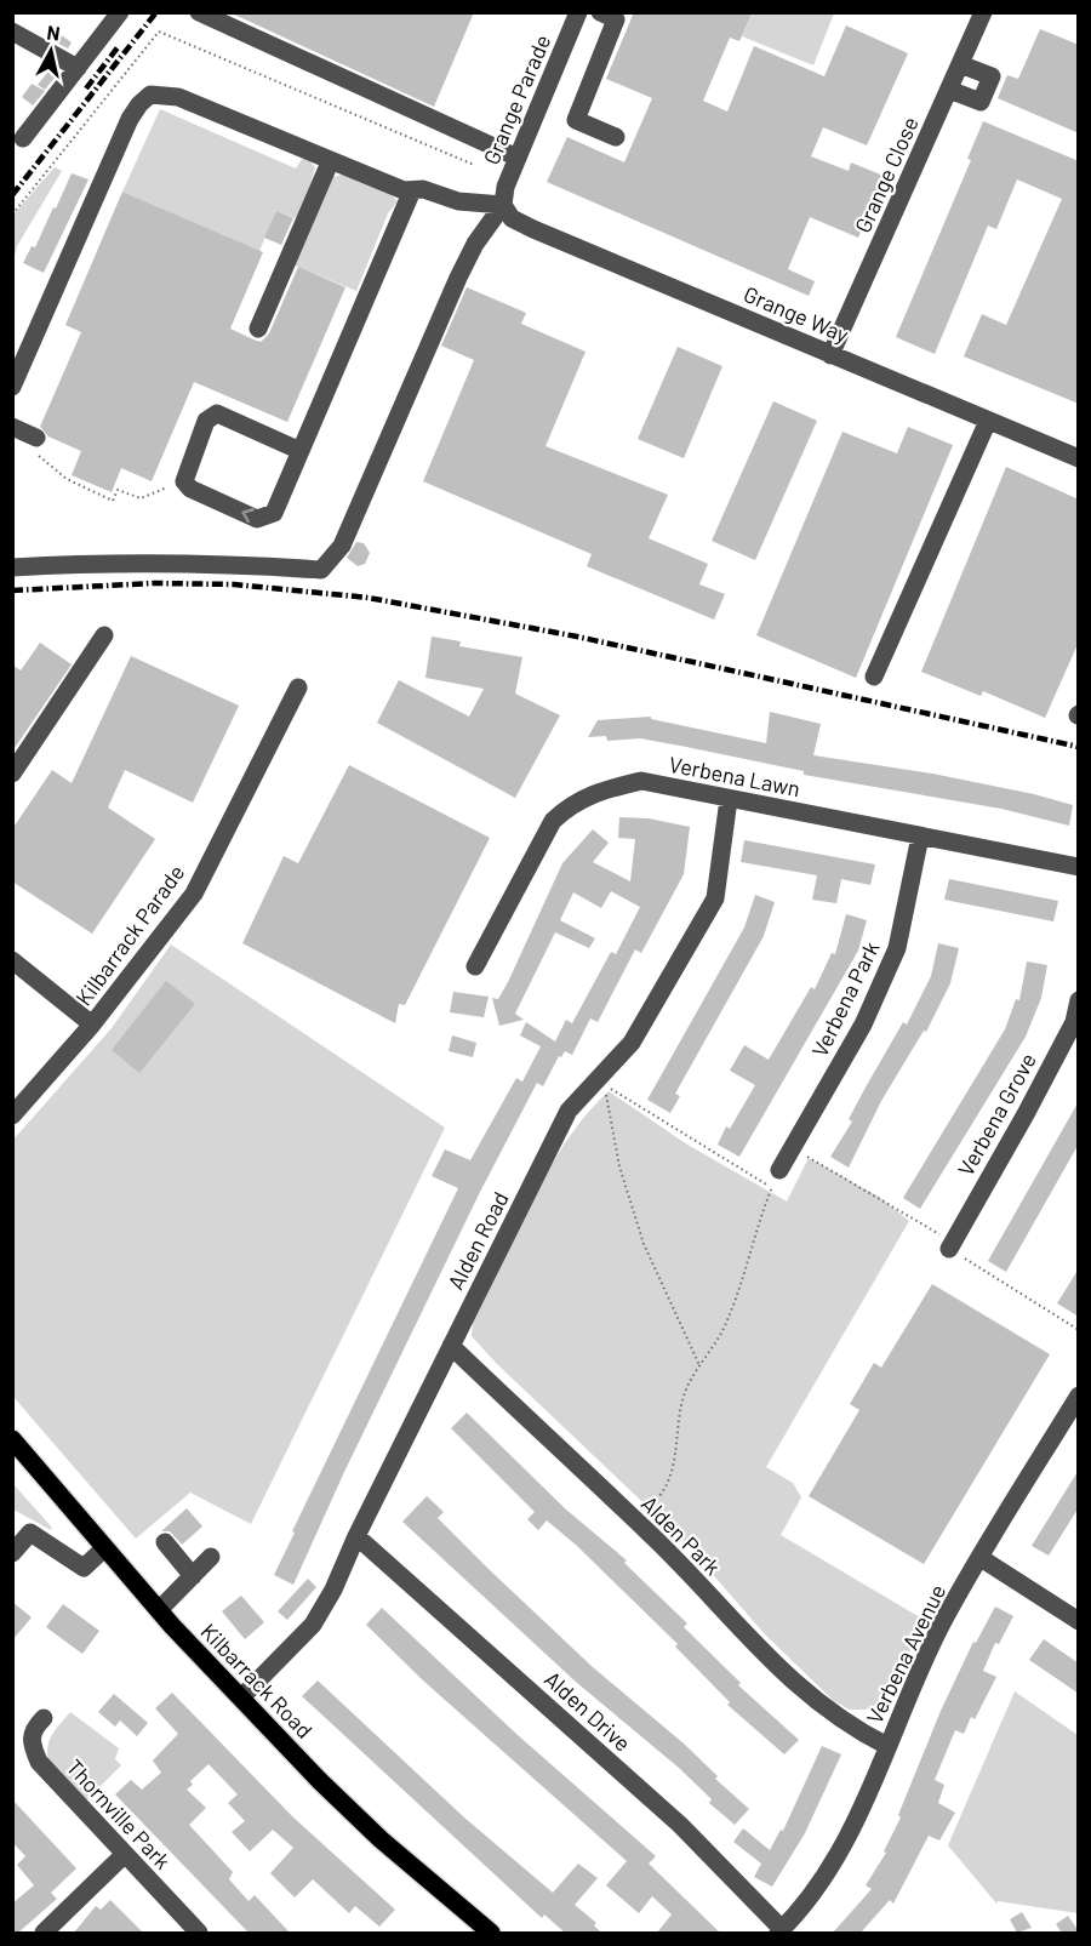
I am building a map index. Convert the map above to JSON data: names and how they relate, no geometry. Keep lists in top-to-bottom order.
{
  "streets": {
    "main road": ["Kilbarrack Road"],
    "street": [
      "Grange Parade",
      "Grange Close",
      "Grange Way",
      "Verbena Lawn",
      "Kilbarrack Parade",
      "Verbena Park",
      "Verbena Grove",
      "Alden Road",
      "Alden Park",
      "Verbena Avenue",
      "Alden Drive",
      "Thornville Park"
    ]
  },
  "crossings": [
    ["Grange Parade", "Grange Way"],
    ["Grange Close", "Grange Way"],
    ["Verbena Lawn", "Verbena Park"],
    ["Verbena Lawn", "Alden Road"],
    ["Alden Road", "Alden Park"],
    ["Alden Road", "Kilbarrack Road"],
    ["Alden Road", "Alden Drive"],
    ["Alden Park", "Verbena Avenue"],
    ["Verbena Avenue", "Alden Drive"]
  ],
  "north": "top"
}
